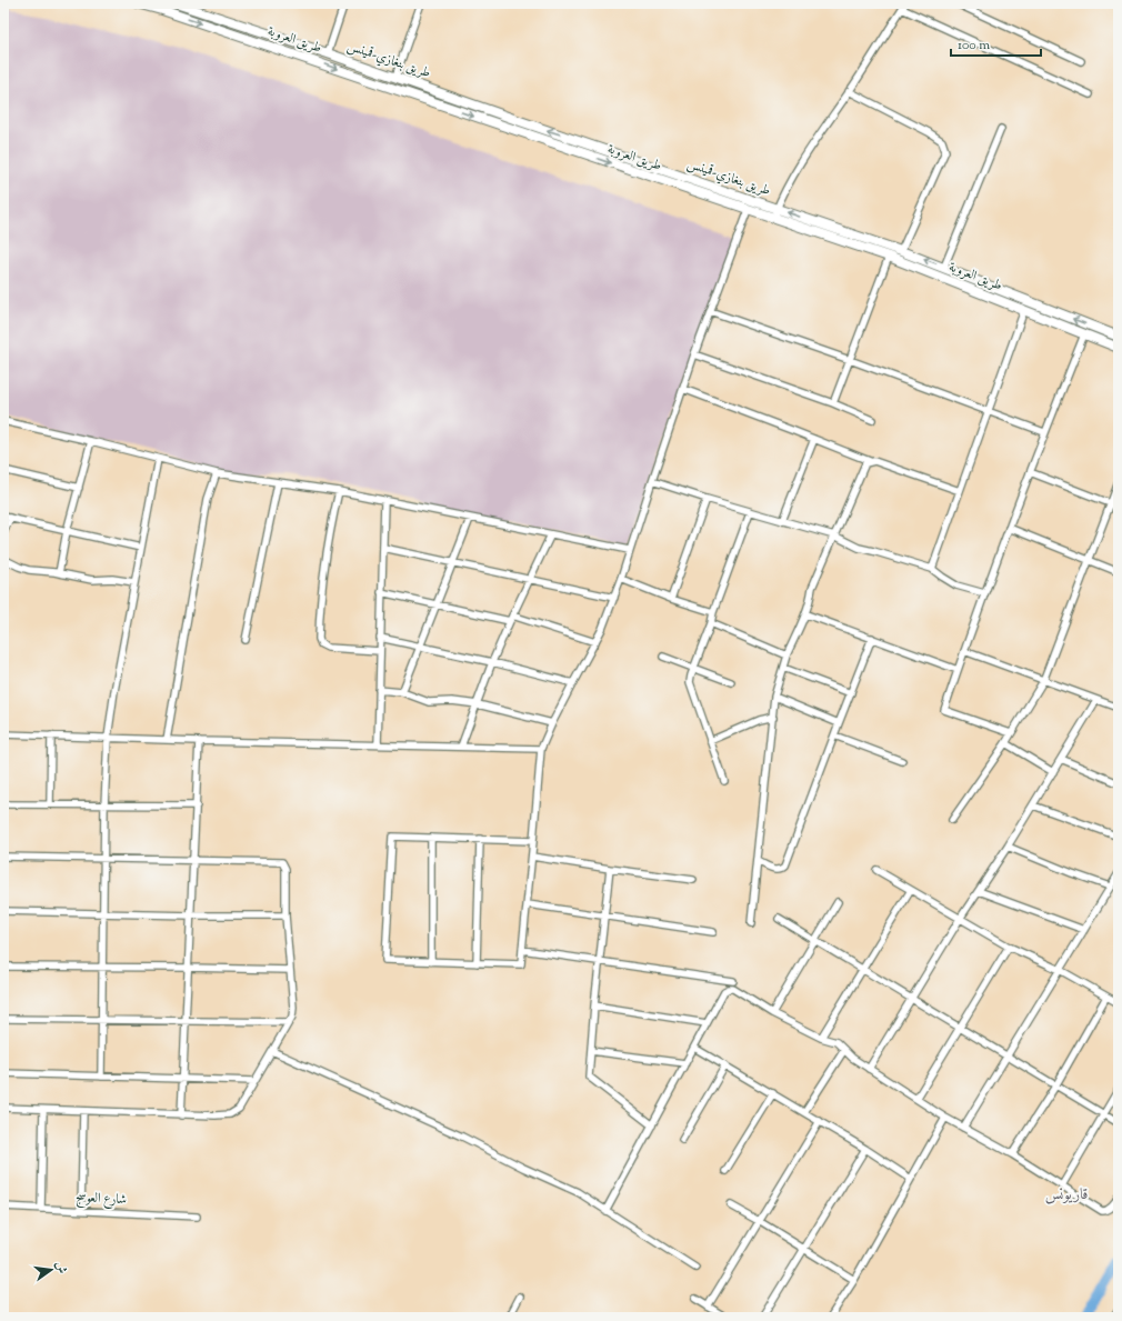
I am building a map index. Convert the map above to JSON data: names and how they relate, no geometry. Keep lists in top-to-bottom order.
{
  "streets": {
    "main road": ["طريق العروبة", "طريق بنغازي-قمينس"],
    "street": ["شارع العوسج"]
  },
  "one_way": ["طريق العروبة", "طريق بنغازي-قمينس"],
  "districts": ["قاريونس"],
  "scale_bar": "100 m",
  "north": "right"
}
